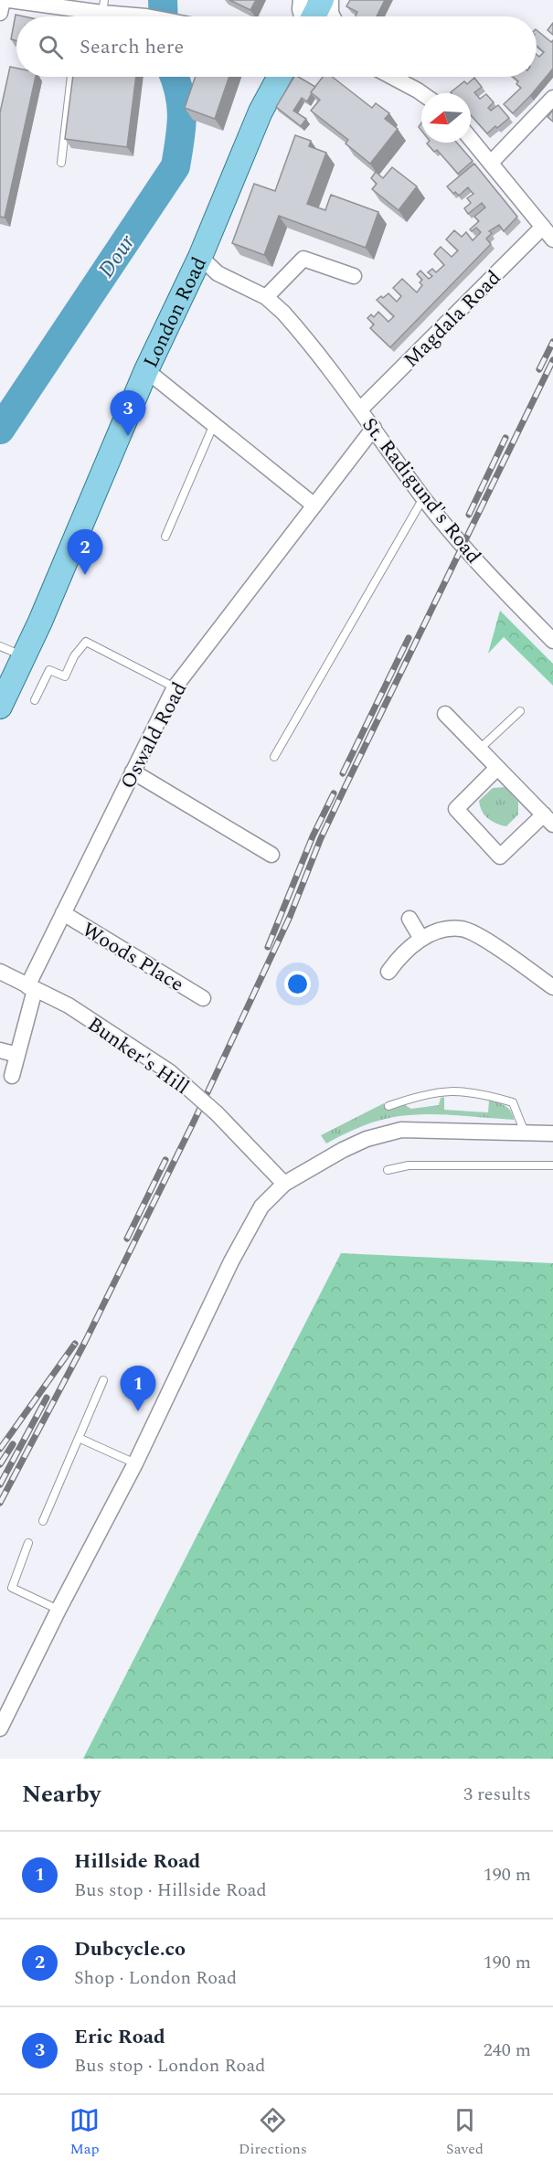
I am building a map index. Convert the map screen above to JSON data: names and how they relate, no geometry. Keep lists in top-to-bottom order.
{
  "streets": {
    "main road": ["London Road"],
    "street": [
      "Magdala Road",
      "St. Radigund's Road",
      "Oswald Road",
      "Woods Place",
      "Bunker's Hill"
    ]
  },
  "crossings": [
    ["London Road", "St. Radigund's Road"],
    ["Magdala Road", "St. Radigund's Road"],
    ["St. Radigund's Road", "Oswald Road"],
    ["Oswald Road", "Woods Place"],
    ["Oswald Road", "Bunker's Hill"]
  ],
  "water": ["Dour"],
  "north": "left",
  "page": {
    "search": "Search here",
    "pins": ["3", "2", "1"],
    "heading": ["Nearby", "3 results"],
    "list": [
      {
        "mark": "1",
        "name": "Hillside Road",
        "note": "Bus stop · Hillside Road",
        "value": "190 m"
      },
      {
        "mark": "2",
        "name": "Dubcycle.co",
        "note": "Shop · London Road",
        "value": "190 m"
      },
      {
        "mark": "3",
        "name": "Eric Road",
        "note": "Bus stop · London Road",
        "value": "240 m"
      }
    ],
    "nav": ["Map", "Directions", "Saved"]
  }
}
